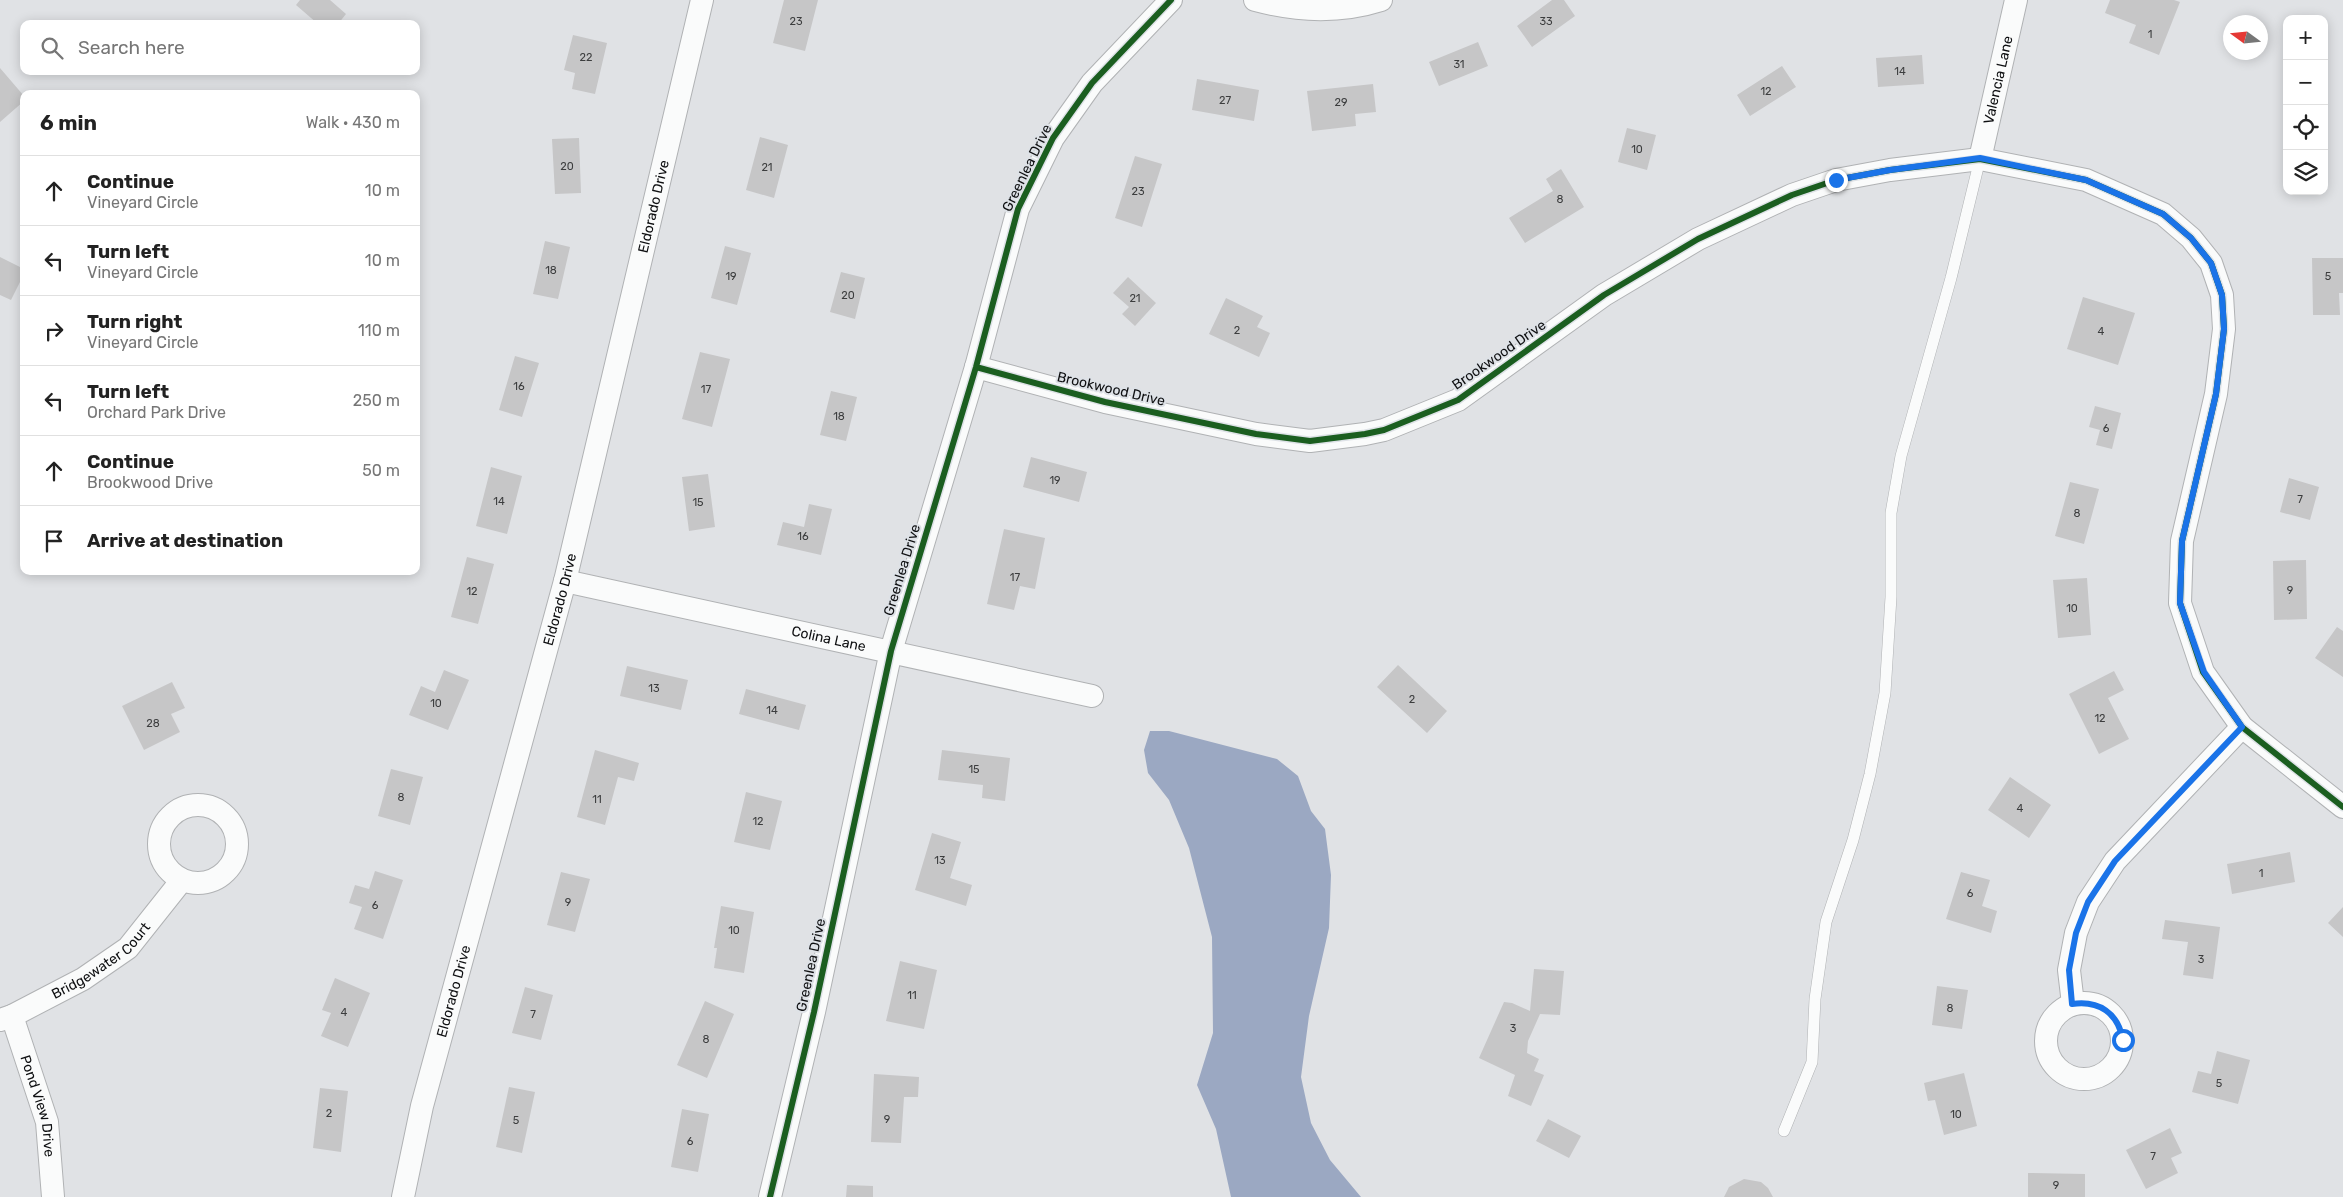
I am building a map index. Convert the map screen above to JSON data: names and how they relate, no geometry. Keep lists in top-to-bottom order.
{
  "streets": {
    "street": [
      "Valencia Lane",
      "Greenlea Drive",
      "Eldorado Drive",
      "Brookwood Drive",
      "Colina Lane",
      "Bridgewater Court",
      "Pond View Drive"
    ]
  },
  "crossings": [
    ["Valencia Lane", "Brookwood Drive"],
    ["Greenlea Drive", "Brookwood Drive"],
    ["Greenlea Drive", "Colina Lane"],
    ["Eldorado Drive", "Colina Lane"],
    ["Bridgewater Court", "Pond View Drive"]
  ],
  "house_numbers": [
    "23",
    "33",
    "1",
    "22",
    "31",
    "14",
    "12",
    "27",
    "29",
    "10",
    "20",
    "21",
    "23",
    "8",
    "18",
    "19",
    "5",
    "20",
    "21",
    "2",
    "4",
    "16",
    "17",
    "18",
    "6",
    "19",
    "7",
    "14",
    "15",
    "8",
    "16",
    "17",
    "9",
    "12",
    "10",
    "13",
    "2",
    "10",
    "14",
    "12",
    "28",
    "15",
    "8",
    "11",
    "4",
    "12",
    "13",
    "1",
    "6",
    "9",
    "6",
    "10",
    "3",
    "11",
    "8",
    "4",
    "7",
    "3",
    "8",
    "5",
    "2",
    "10",
    "9",
    "5",
    "6",
    "7",
    "9"
  ],
  "north": "left",
  "page": {
    "map_buttons": ["+", "−"],
    "search": "Search here",
    "heading": ["6 min", "Walk · 430 m"],
    "list": [
      ["Continue", "Vineyard Circle", "10 m"],
      ["Turn left", "Vineyard Circle", "10 m"],
      ["Turn right", "Vineyard Circle", "110 m"],
      ["Turn left", "Orchard Park Drive", "250 m"],
      ["Continue", "Brookwood Drive", "50 m"],
      "Arrive at destination"
    ]
  }
}
